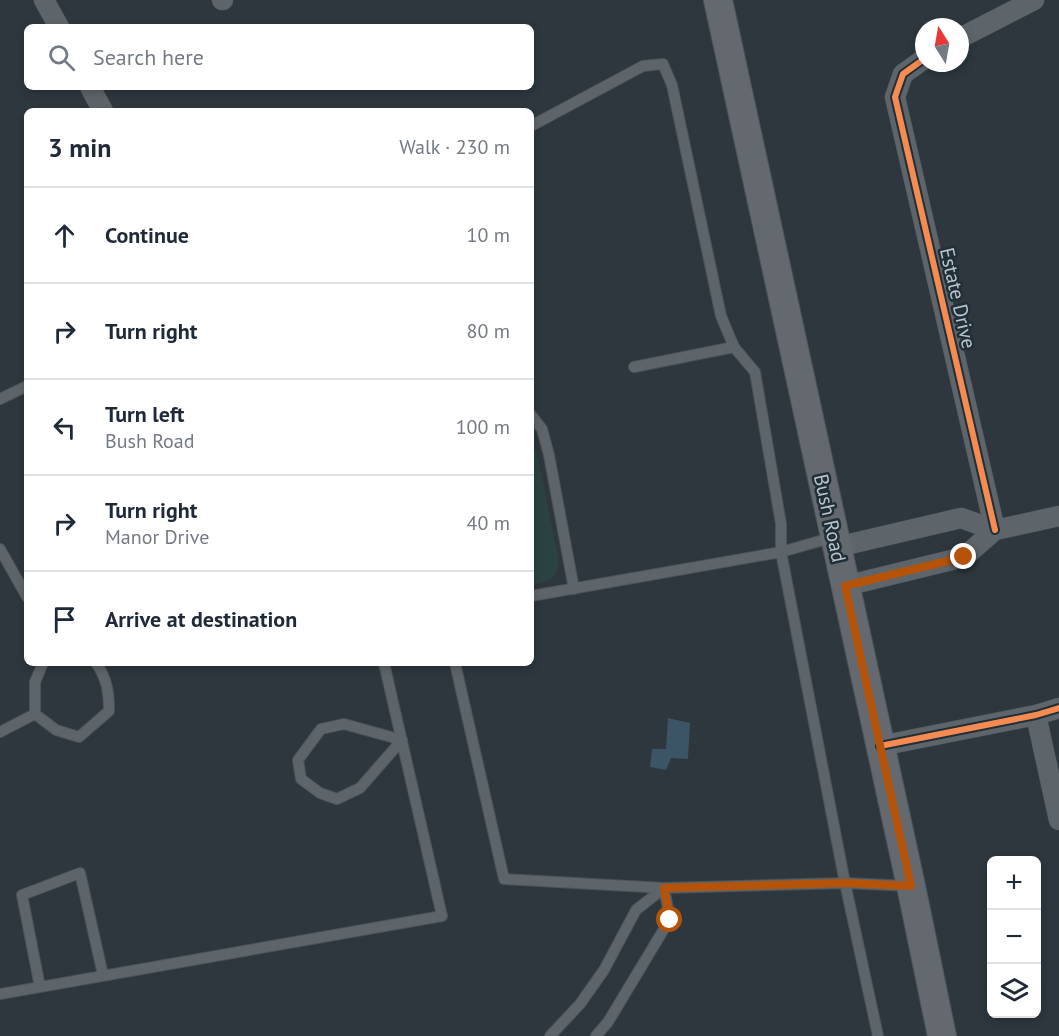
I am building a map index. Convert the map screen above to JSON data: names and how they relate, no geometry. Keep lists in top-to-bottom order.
{
  "streets": {
    "main road": ["Bush Road"],
    "street": ["Estate Drive"]
  },
  "north": "top",
  "page": {
    "search": "Search here",
    "heading": ["3 min", "Walk · 230 m"],
    "list": [
      ["Continue", "10 m"],
      ["Turn right", "80 m"],
      ["Turn left", "Bush Road", "100 m"],
      ["Turn right", "Manor Drive", "40 m"],
      "Arrive at destination"
    ],
    "map_buttons": ["+", "−"]
  }
}
